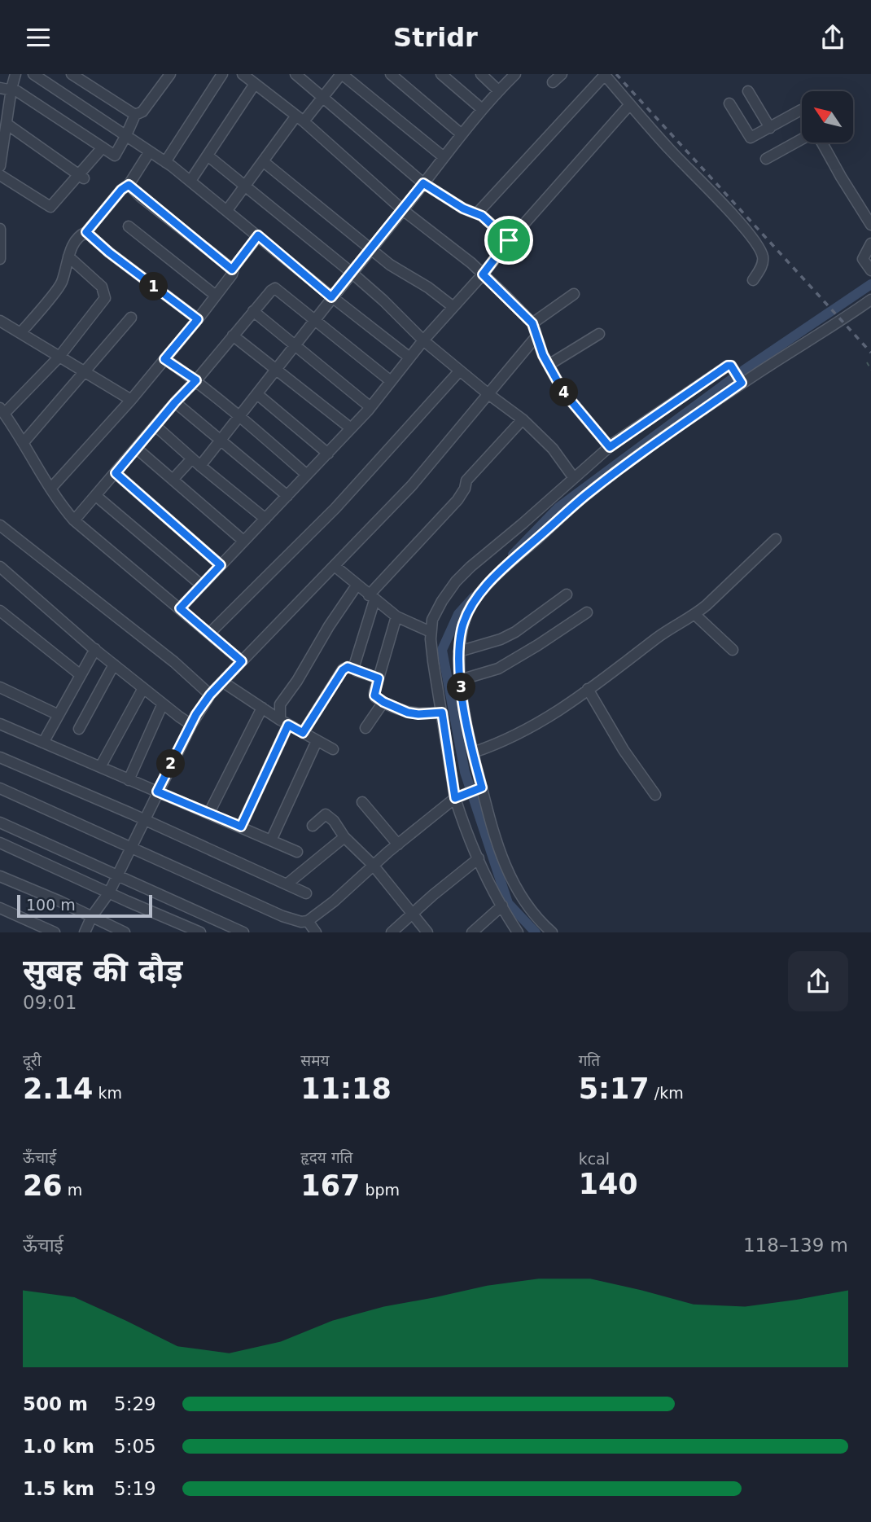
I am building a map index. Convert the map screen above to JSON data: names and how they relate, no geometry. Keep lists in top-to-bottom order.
{
  "scale_bar": "100 m",
  "north": "top left",
  "page": {
    "header": "Stridr",
    "pins": [
      "1",
      "4",
      "3",
      "2"
    ],
    "scale": "100 m",
    "heading": ["सुबह की दौड़", "09:01"],
    "stats": [
      ["दूरी", "2.14 km"],
      ["समय", "11:18"],
      ["गति", "5:17 /km"],
      ["ऊँचाई", "26 m"],
      ["हृदय गति", "167 bpm"],
      ["kcal", "140"]
    ],
    "chart": ["ऊँचाई", "118–139 m"],
    "list": [
      {
        "name": "500 m",
        "note": "5:29"
      },
      {
        "name": "1.0 km",
        "note": "5:05"
      },
      {
        "name": "1.5 km",
        "note": "5:19"
      }
    ]
  }
}
